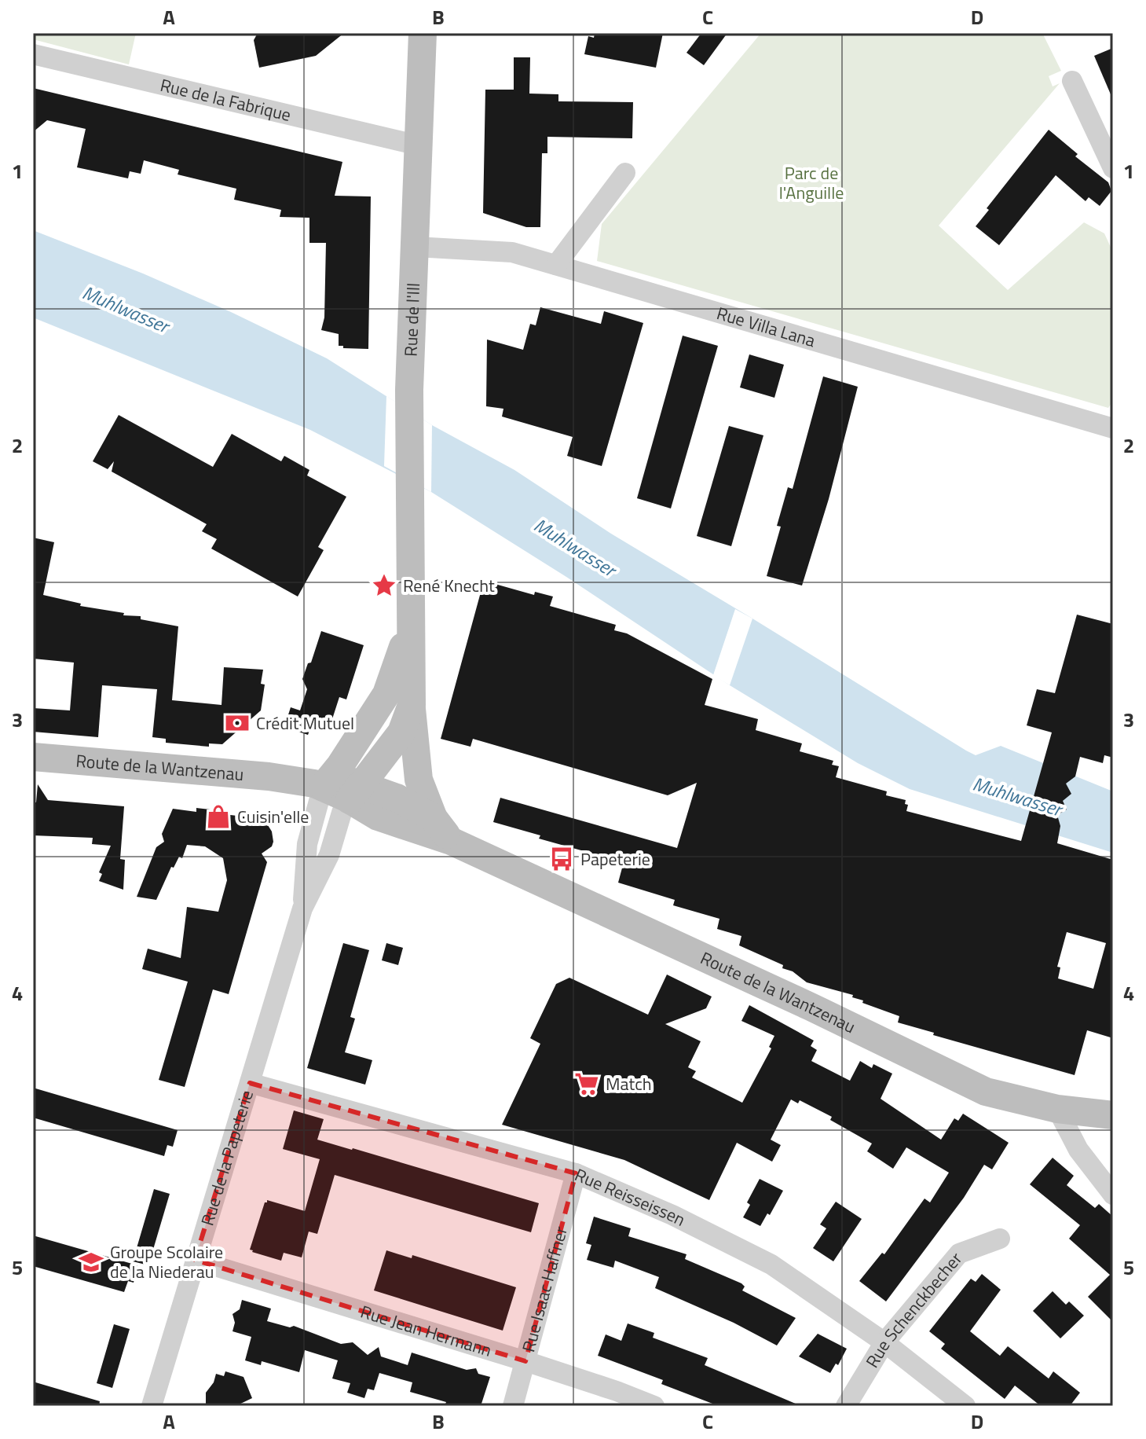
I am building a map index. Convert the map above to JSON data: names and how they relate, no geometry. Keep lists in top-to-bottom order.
{
  "streets": {
    "main road": ["Rue de l'Ill", "Route de la Wantzenau"],
    "street": [
      "Rue de la Fabrique",
      "Rue Villa Lana",
      "Rue de la Papeterie",
      "Rue Reisseissen",
      "Rue Isaac Haffner",
      "Rue Schenckbecher",
      "Rue Jean Hermann"
    ]
  },
  "crossings": [
    ["Rue de la Fabrique", "Rue de l'Ill"],
    ["Rue de l'Ill", "Rue Villa Lana"],
    ["Rue de l'Ill", "Route de la Wantzenau"],
    ["Rue de l'Ill", "Rue de la Papeterie"],
    ["Route de la Wantzenau", "Rue de la Papeterie"],
    ["Rue de la Papeterie", "Rue Reisseissen"],
    ["Rue de la Papeterie", "Rue Jean Hermann"],
    ["Rue Reisseissen", "Rue Isaac Haffner"],
    ["Rue Reisseissen", "Rue Schenckbecher"],
    ["Rue Isaac Haffner", "Rue Jean Hermann"]
  ],
  "water": ["Muhlwasser"],
  "parks": ["Parc de l'Anguille"],
  "places": {
    "place": ["René Knecht"],
    "bank": ["Crédit Mutuel"],
    "shop": ["Cuisin'elle"],
    "bus stop": ["Papeterie"],
    "supermarket": ["Match"],
    "school or university": ["Groupe Scolaire de la Niederau"]
  },
  "grid": {
    "columns": [
      "A",
      "B",
      "C",
      "D"
    ],
    "rows": [
      "1",
      "2",
      "3",
      "4",
      "5"
    ]
  }
}
